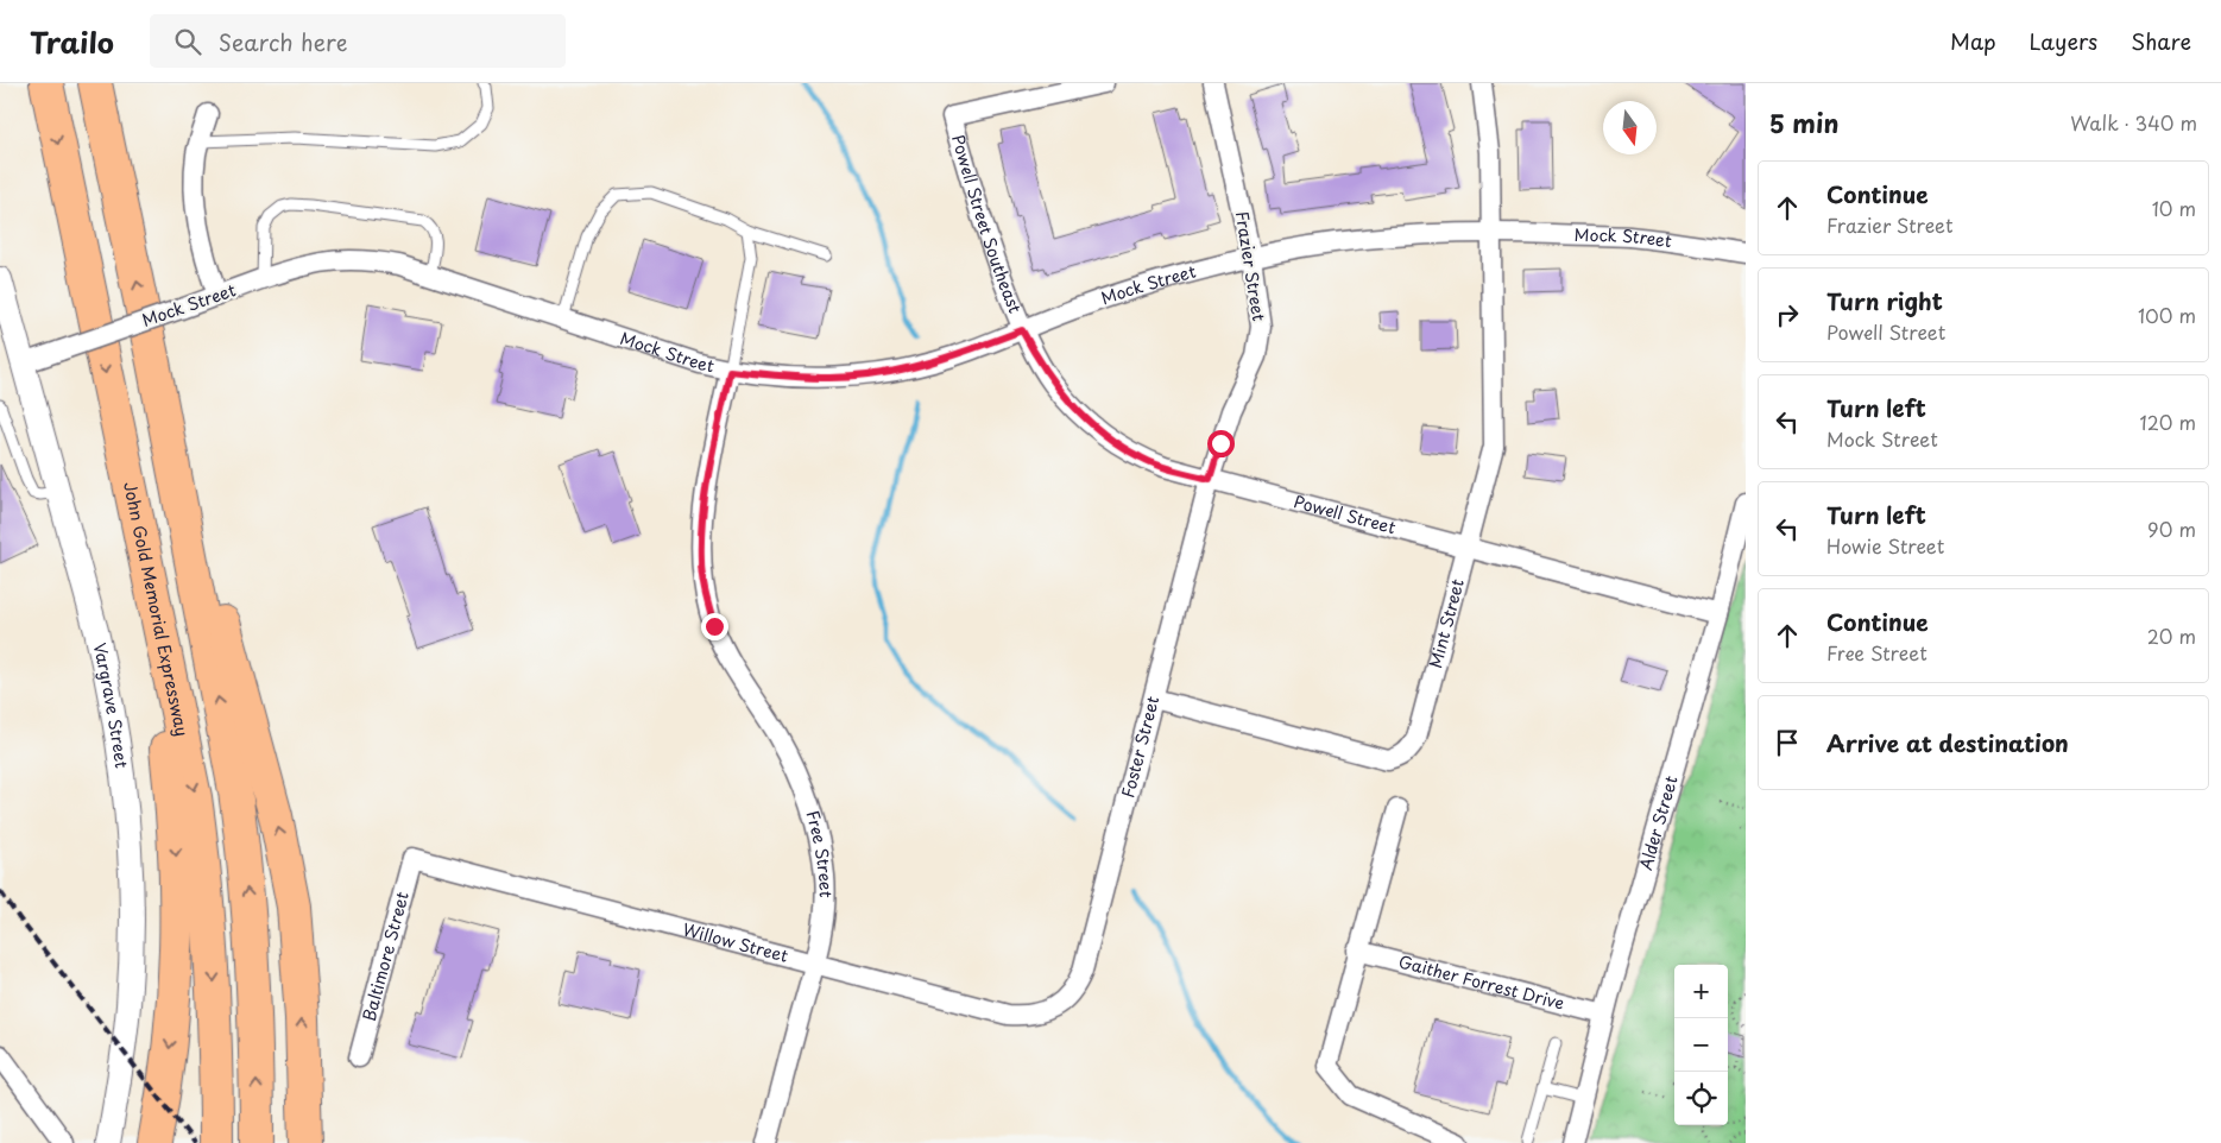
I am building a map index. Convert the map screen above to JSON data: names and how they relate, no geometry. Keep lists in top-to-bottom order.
{
  "streets": {
    "highway": ["John Gold Memorial Expressway"],
    "street": [
      "Powell Street Southeast",
      "Mock Street",
      "Frazier Street",
      "Powell Street",
      "Mint Street",
      "Vargrave Street",
      "Foster Street",
      "Alder Street",
      "Free Street",
      "Willow Street",
      "Baltimore Street",
      "Gaither Forrest Drive"
    ]
  },
  "crossings": [
    ["Powell Street Southeast", "Mock Street"],
    ["Powell Street Southeast", "Powell Street"],
    ["Mock Street", "Frazier Street"],
    ["Mock Street", "Powell Street"],
    ["Mock Street", "Mint Street"],
    ["Mock Street", "Vargrave Street"],
    ["Mock Street", "Free Street"],
    ["Frazier Street", "Powell Street"],
    ["Frazier Street", "Foster Street"],
    ["Powell Street", "Mint Street"],
    ["Powell Street", "Foster Street"],
    ["Powell Street", "Alder Street"],
    ["Mint Street", "Foster Street"],
    ["Foster Street", "Willow Street"],
    ["Alder Street", "Gaither Forrest Drive"],
    ["Free Street", "Willow Street"],
    ["Willow Street", "Baltimore Street"]
  ],
  "north": "bottom",
  "page": {
    "header": "Trailo",
    "search": "Search here",
    "nav": ["Map", "Layers", "Share"],
    "heading": ["5 min", "Walk · 340 m"],
    "list": [
      ["Continue", "Frazier Street", "10 m"],
      ["Turn right", "Powell Street", "100 m"],
      ["Turn left", "Mock Street", "120 m"],
      ["Turn left", "Howie Street", "90 m"],
      ["Continue", "Free Street", "20 m"],
      "Arrive at destination"
    ],
    "map_buttons": ["+", "−"]
  }
}
